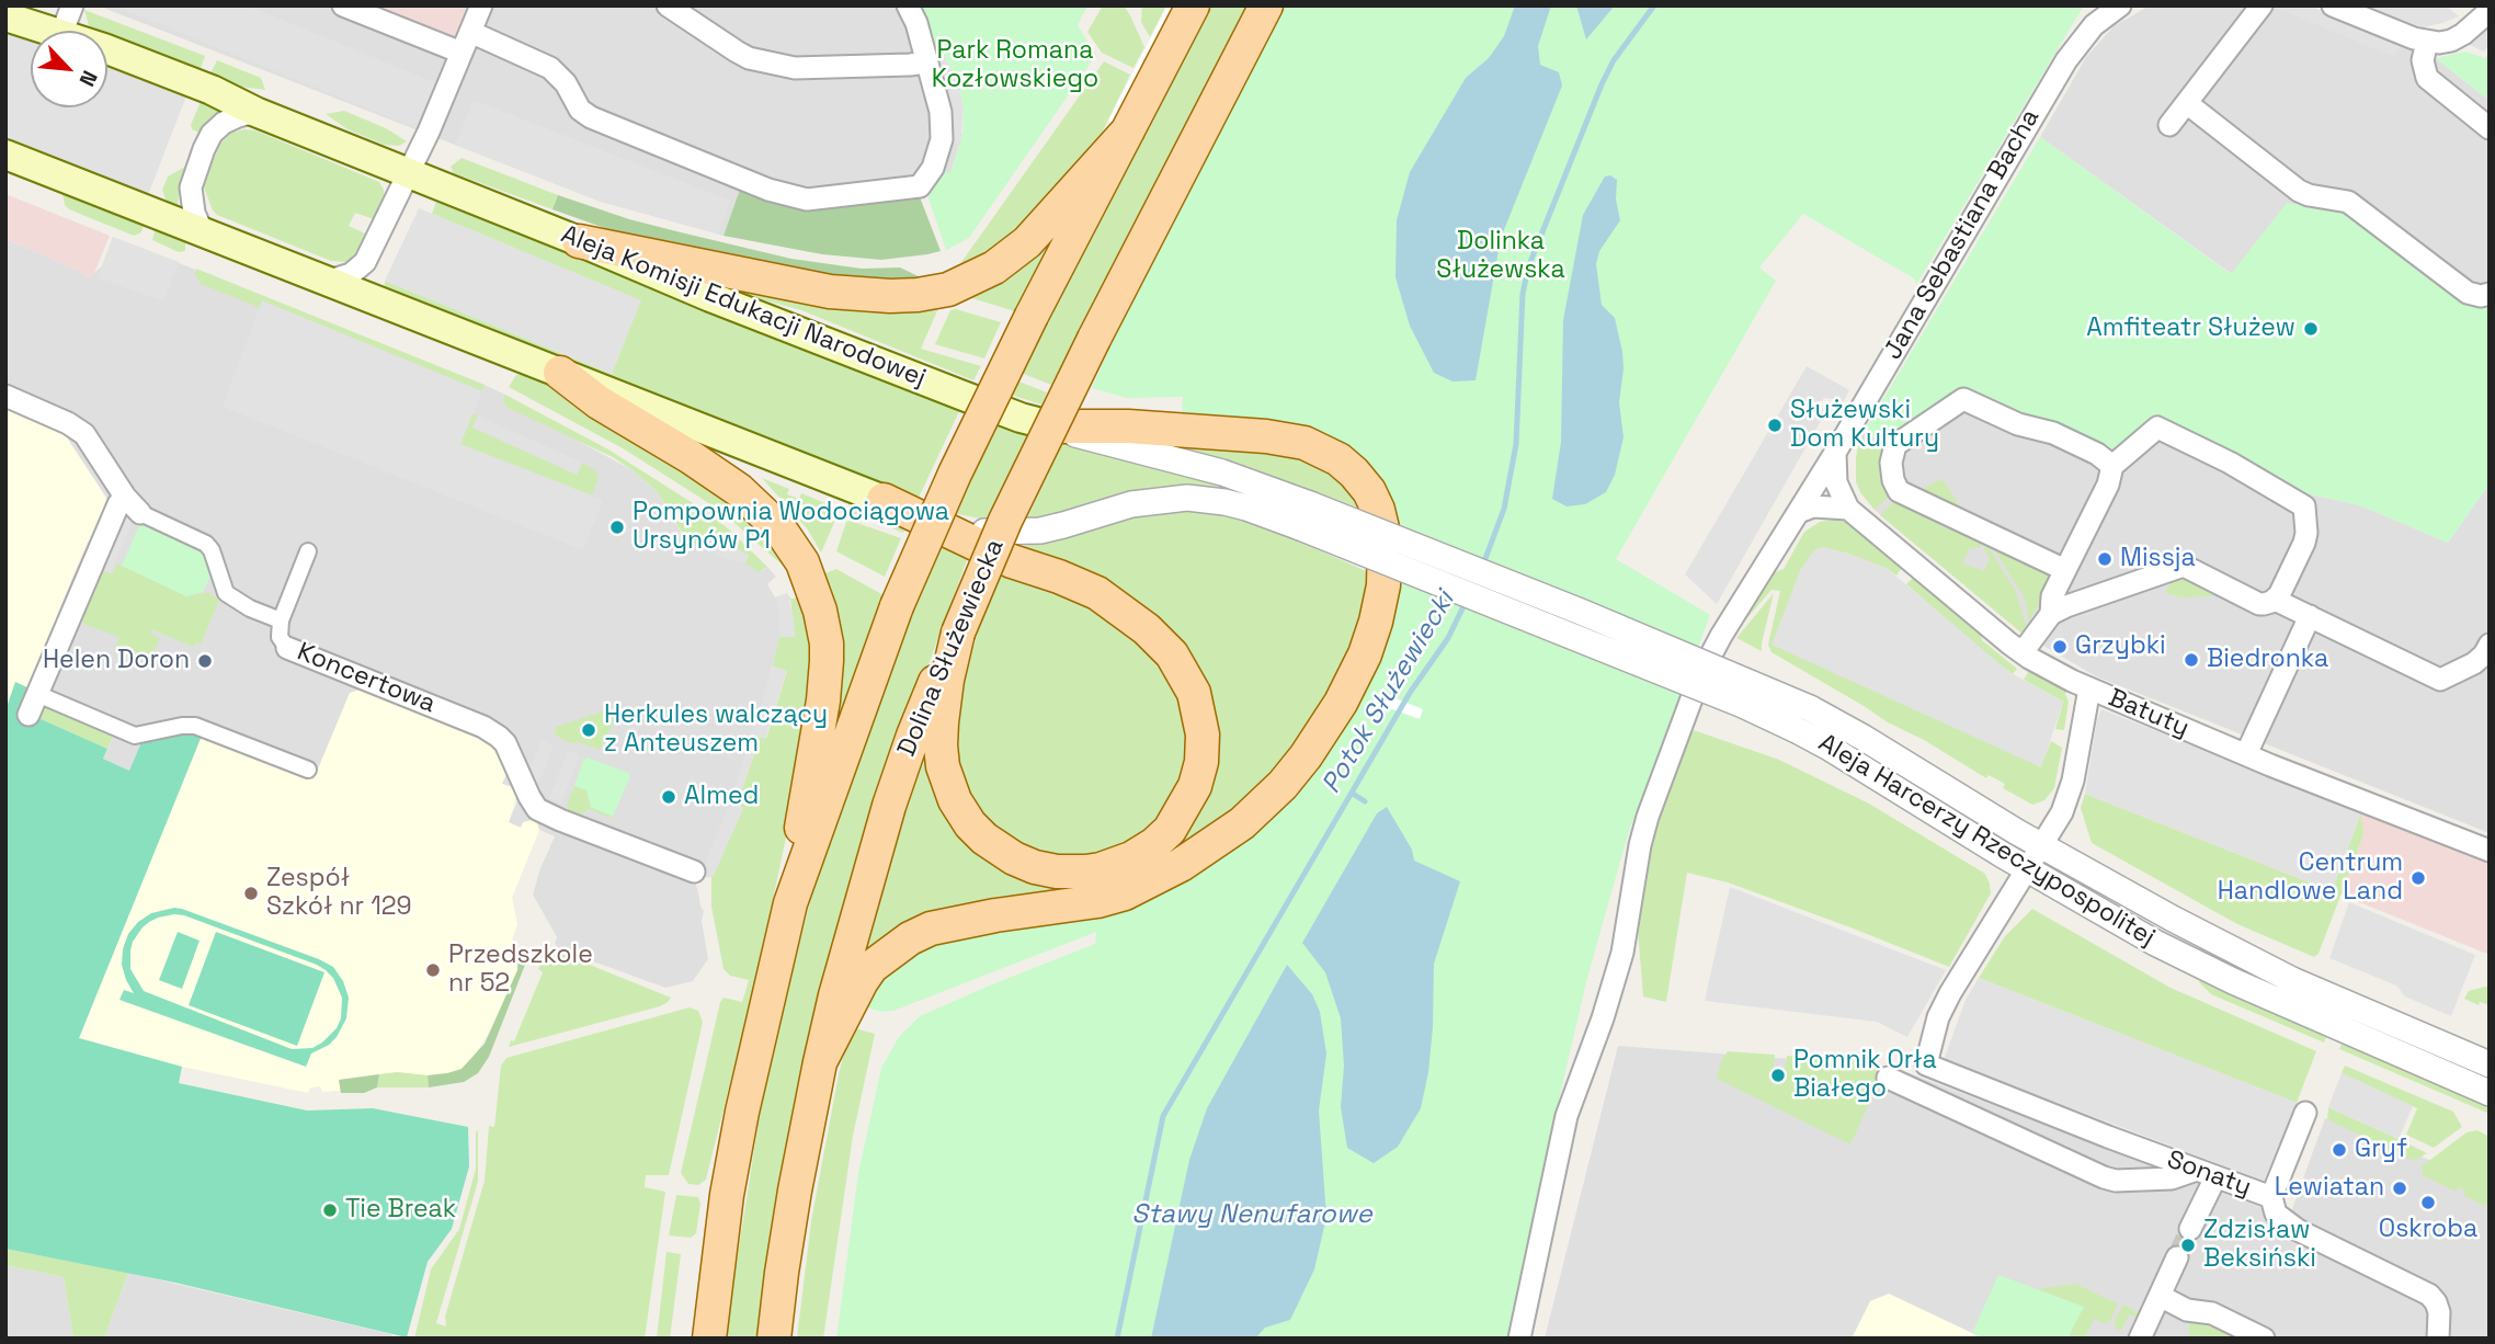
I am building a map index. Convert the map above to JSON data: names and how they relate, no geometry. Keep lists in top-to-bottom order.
{
  "streets": {
    "main road": ["Aleja Komisji Edukacji Narodowej", "Dolina Służewiecka"],
    "street": [
      "Jana Sebastiana Bacha",
      "Koncertowa",
      "Batuty",
      "Aleja Harcerzy Rzeczypospolitej",
      "Sonaty"
    ]
  },
  "crossings": [
    ["Aleja Komisji Edukacji Narodowej", "Aleja Harcerzy Rzeczypospolitej"],
    ["Aleja Harcerzy Rzeczypospolitej", "Sonaty"]
  ],
  "water": ["Potok Służewiecki", "Stawy Nenufarowe"],
  "parks": ["Park Romana Kozłowskiego", "Dolinka Służewska"],
  "places": [
    "Amfiteatr Służew",
    "Służewski Dom Kultury",
    "Pompownia Wodociągowa Ursynów P1",
    "Missja",
    "Grzybki",
    "Biedronka",
    "Helen Doron",
    "Herkules walczący z Anteuszem",
    "Almed",
    "Centrum Handlowe Land",
    "Zespół Szkół nr 129",
    "Przedszkole nr 52",
    "Pomnik Orła Białego",
    "Gryf",
    "Lewiatan",
    "Oskroba",
    "Tie Break",
    "Zdzisław Beksiński"
  ],
  "north": "bottom right"
}
